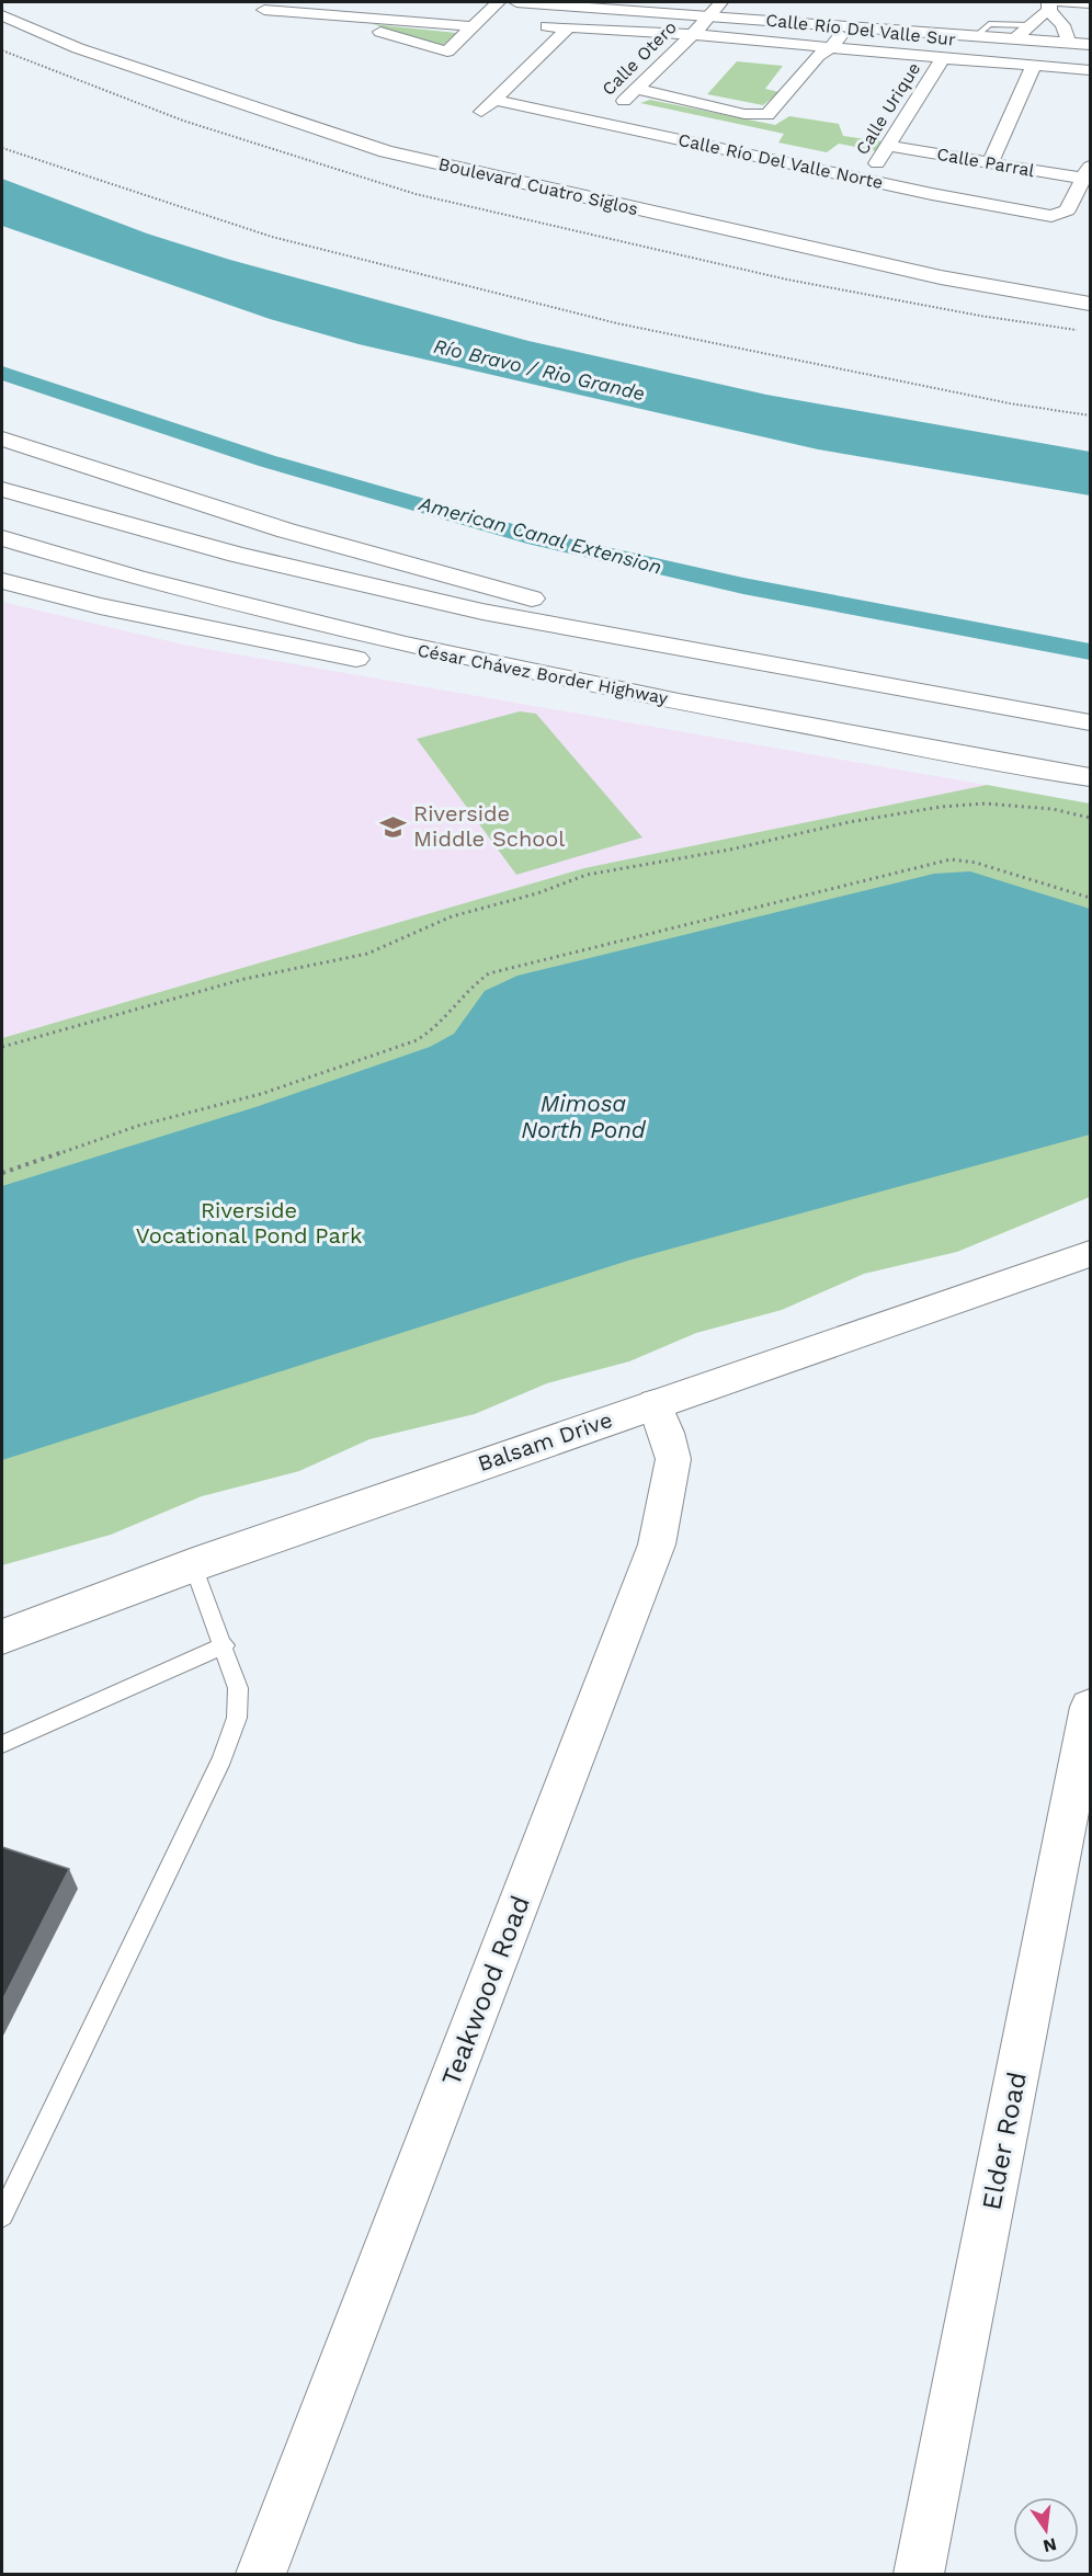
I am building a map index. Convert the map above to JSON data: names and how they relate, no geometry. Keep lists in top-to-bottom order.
{
  "streets": {
    "main road": ["Boulevard Cuatro Siglos", "César Chávez Border Highway", "Balsam Drive"],
    "street": [
      "Calle Río Del Valle Sur",
      "Calle Otero",
      "Calle Urique",
      "Calle Río Del Valle Norte",
      "Calle Parral",
      "Teakwood Road",
      "Elder Road"
    ]
  },
  "crossings": [
    ["Calle Río Del Valle Sur", "Calle Otero"],
    ["Calle Río Del Valle Sur", "Calle Urique"],
    ["Calle Otero", "Calle Río Del Valle Norte"],
    ["Calle Urique", "Calle Río Del Valle Norte"],
    ["Calle Urique", "Calle Parral"],
    ["Calle Río Del Valle Norte", "Calle Parral"],
    ["Balsam Drive", "Teakwood Road"]
  ],
  "water": ["Río Bravo / Rio Grande", "American Canal Extension", "Mimosa North Pond"],
  "parks": ["Riverside Vocational Pond Park"],
  "places": {
    "school or university": ["Riverside Middle School"]
  },
  "north": "bottom"
}
